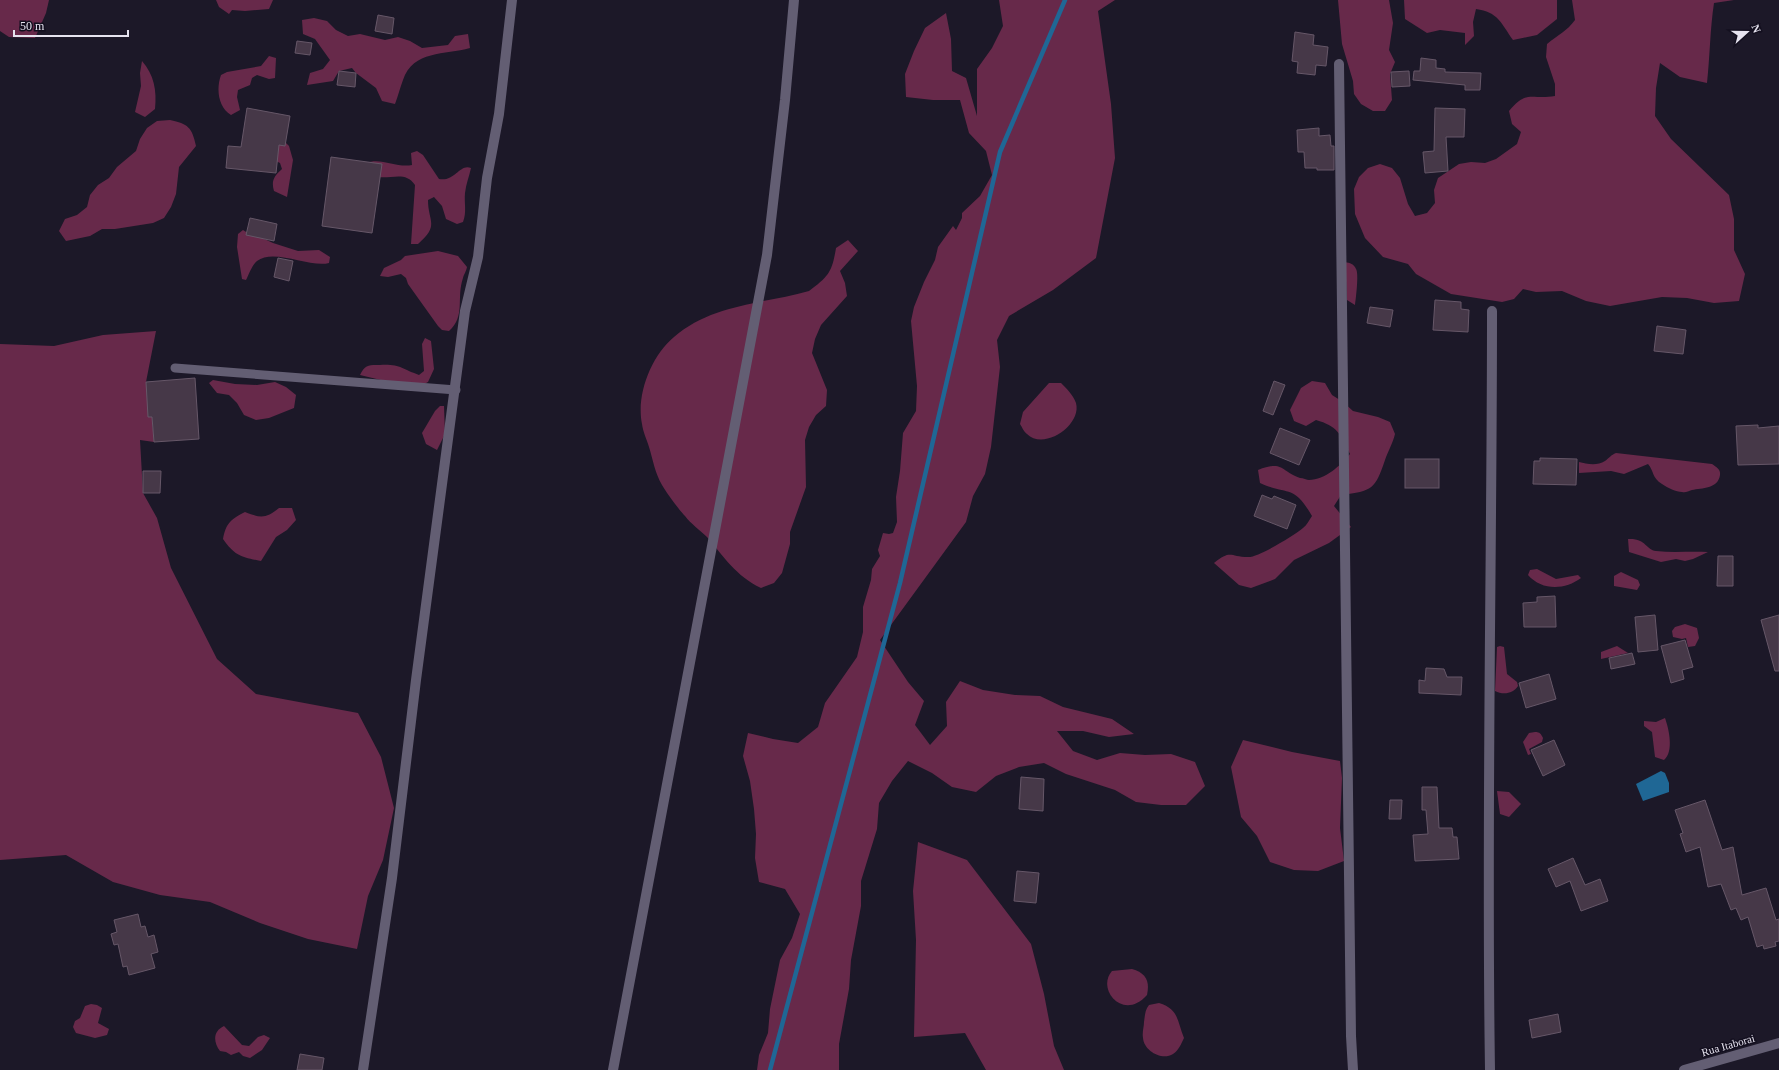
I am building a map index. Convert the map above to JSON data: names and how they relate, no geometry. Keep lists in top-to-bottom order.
{
  "streets": {
    "street": ["Rua Itaborai"]
  },
  "scale_bar": "50 m",
  "north": "right"
}
